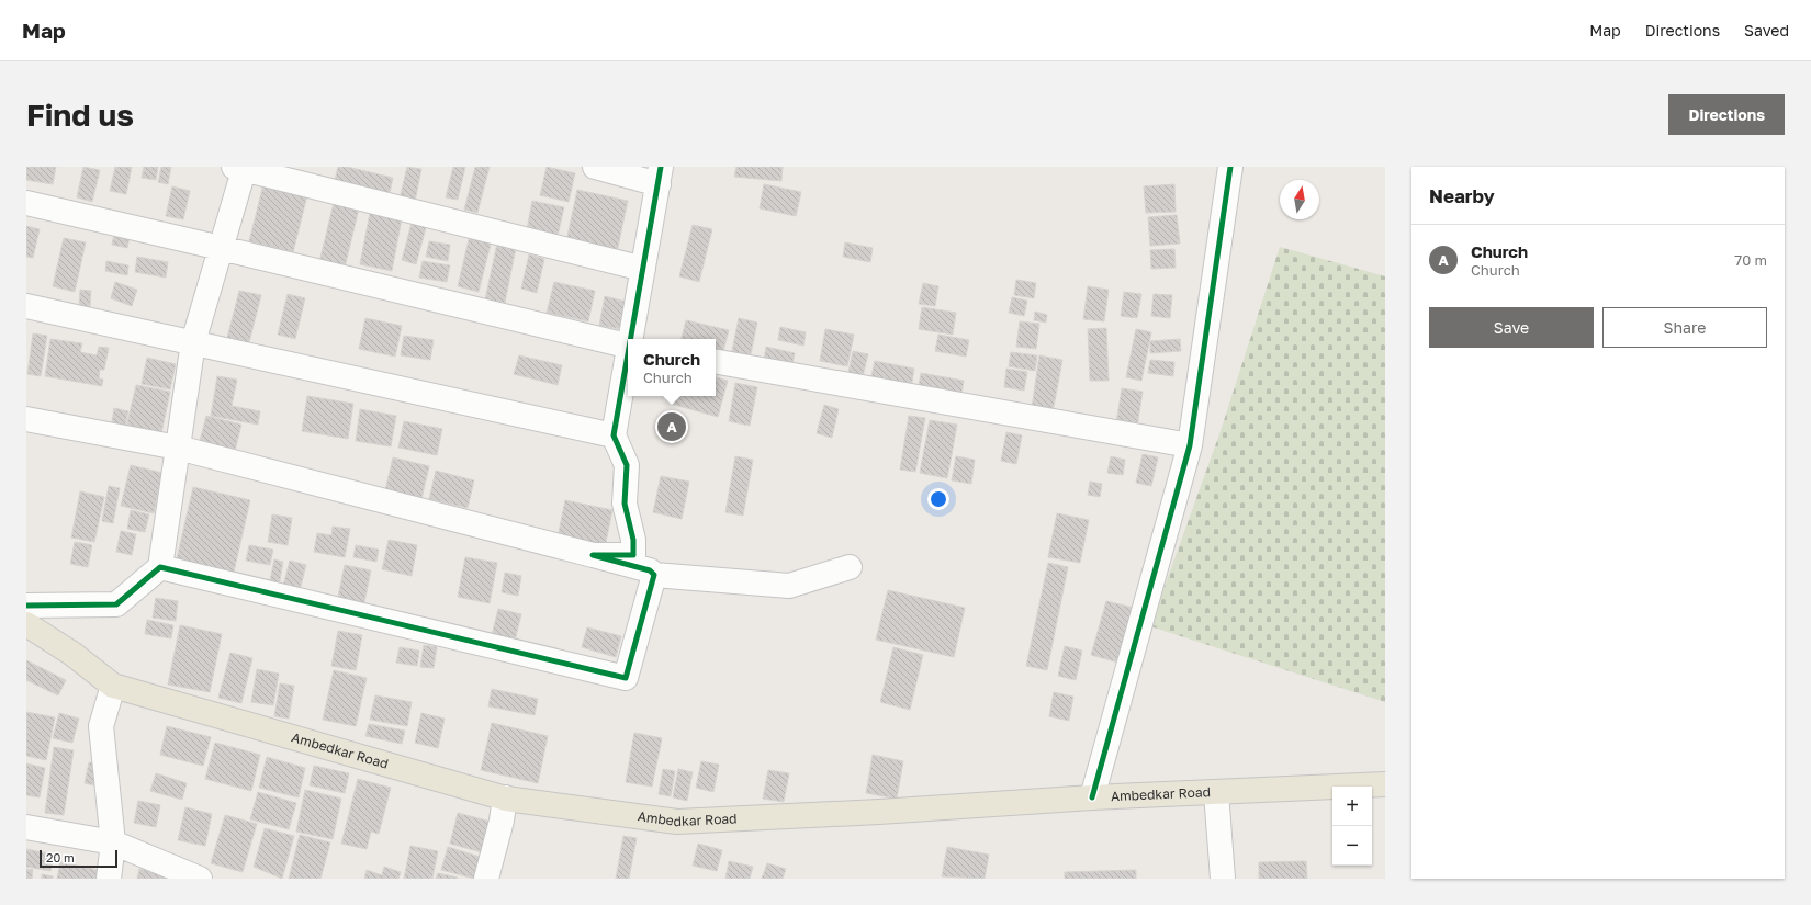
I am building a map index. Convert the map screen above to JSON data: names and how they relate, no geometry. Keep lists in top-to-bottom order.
{
  "streets": {
    "main road": ["Ambedkar Road"]
  },
  "scale_bar": "20 m",
  "north": "top",
  "page": {
    "header": "Map",
    "nav": ["Map", "Directions", "Saved"],
    "buttons": [
      "Directions",
      ["Save", "Share"]
    ],
    "title": "Find us",
    "heading": "Nearby",
    "list": [
      {
        "mark": "A",
        "name": "Church",
        "note": "Church",
        "value": "70 m"
      }
    ],
    "popup": ["Church", "Church"],
    "pins": "A",
    "map_buttons": ["+", "−"],
    "scale": "20 m"
  }
}
